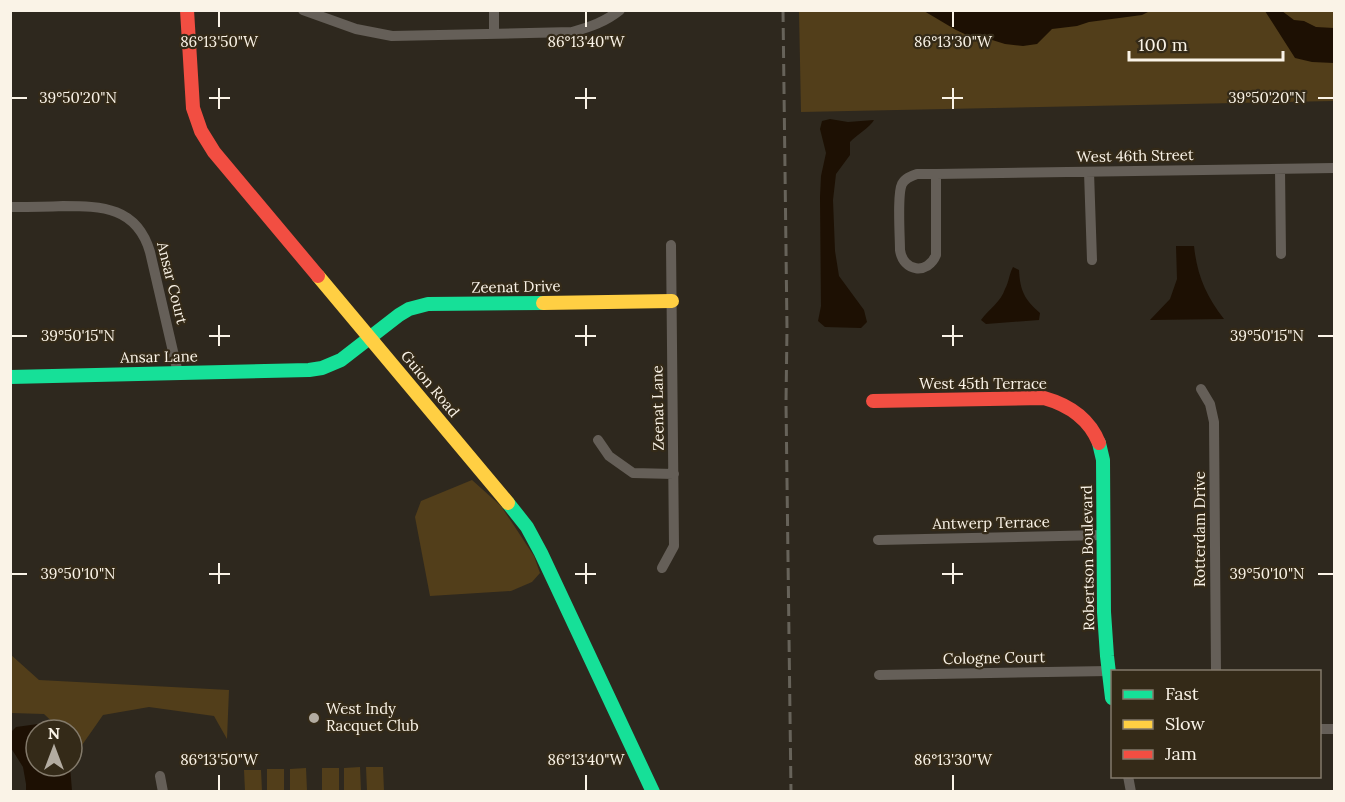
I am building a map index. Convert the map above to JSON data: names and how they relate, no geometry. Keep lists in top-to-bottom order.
{
  "streets": {
    "street": [
      "West 46th Street",
      "Ansar Court",
      "Zeenat Drive",
      "Ansar Lane",
      "Guion Road",
      "West 45th Terrace",
      "Zeenat Lane",
      "Antwerp Terrace",
      "Rotterdam Drive",
      "Robertson Boulevard",
      "Cologne Court"
    ]
  },
  "crossings": [
    ["Ansar Court", "Ansar Lane"],
    ["Zeenat Drive", "Ansar Lane"],
    ["Zeenat Drive", "Guion Road"],
    ["Zeenat Drive", "Zeenat Lane"],
    ["Ansar Lane", "Guion Road"],
    ["West 45th Terrace", "Robertson Boulevard"],
    ["Antwerp Terrace", "Robertson Boulevard"],
    ["Robertson Boulevard", "Cologne Court"]
  ],
  "places": ["West Indy Racquet Club"],
  "legend": ["Fast", "Slow", "Jam"],
  "scale_bar": "100 m",
  "north": "top",
  "coordinates": [
    "86°13'50\"W",
    "86°13'40\"W",
    "86°13'30\"W",
    "39°50'20\"N",
    "39°50'15\"N",
    "39°50'10\"N"
  ]
}
